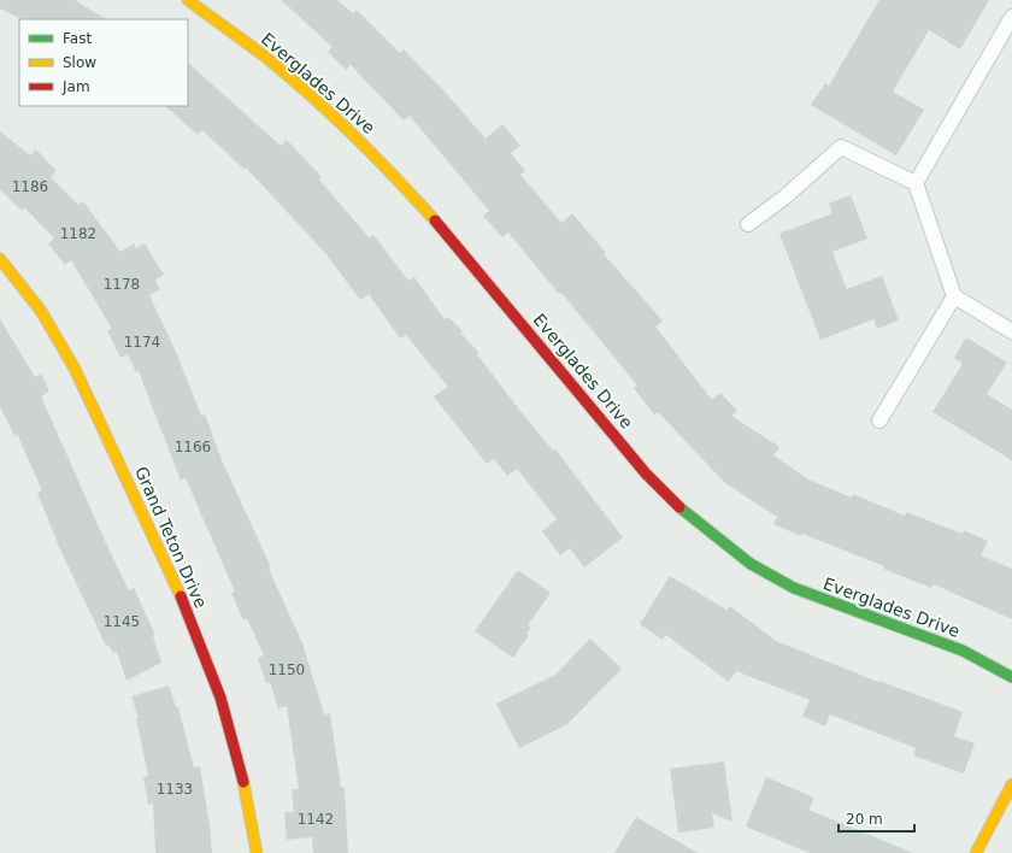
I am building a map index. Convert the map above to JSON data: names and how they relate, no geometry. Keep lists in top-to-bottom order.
{
  "streets": {
    "street": ["Everglades Drive", "Grand Teton Drive"]
  },
  "house_numbers": [
    "1186",
    "1182",
    "1178",
    "1174",
    "1166",
    "1145",
    "1150",
    "1133",
    "1142"
  ],
  "legend": ["Fast", "Slow", "Jam"],
  "scale_bar": "20 m"
}
